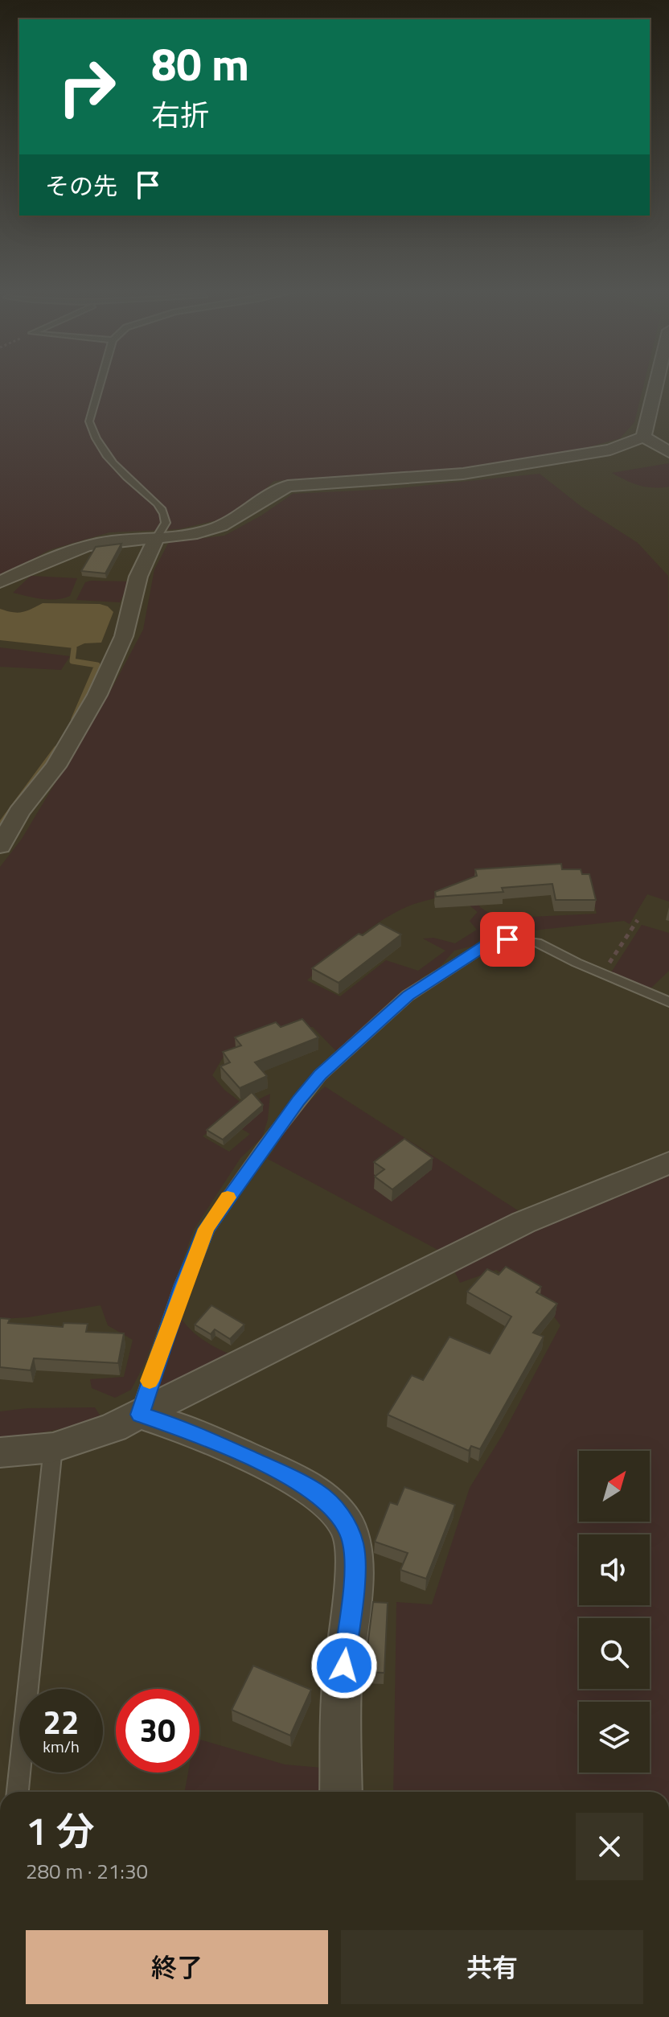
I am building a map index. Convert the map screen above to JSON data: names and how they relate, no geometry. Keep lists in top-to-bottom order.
{
  "north": "top right",
  "page": {
    "turn": ["80 m", "右折"],
    "then": "その先",
    "speed": "22 km/h",
    "limit": "30",
    "heading": ["1 分", "280 m · 21:30"],
    "buttons": ["終了", "共有"]
  }
}
